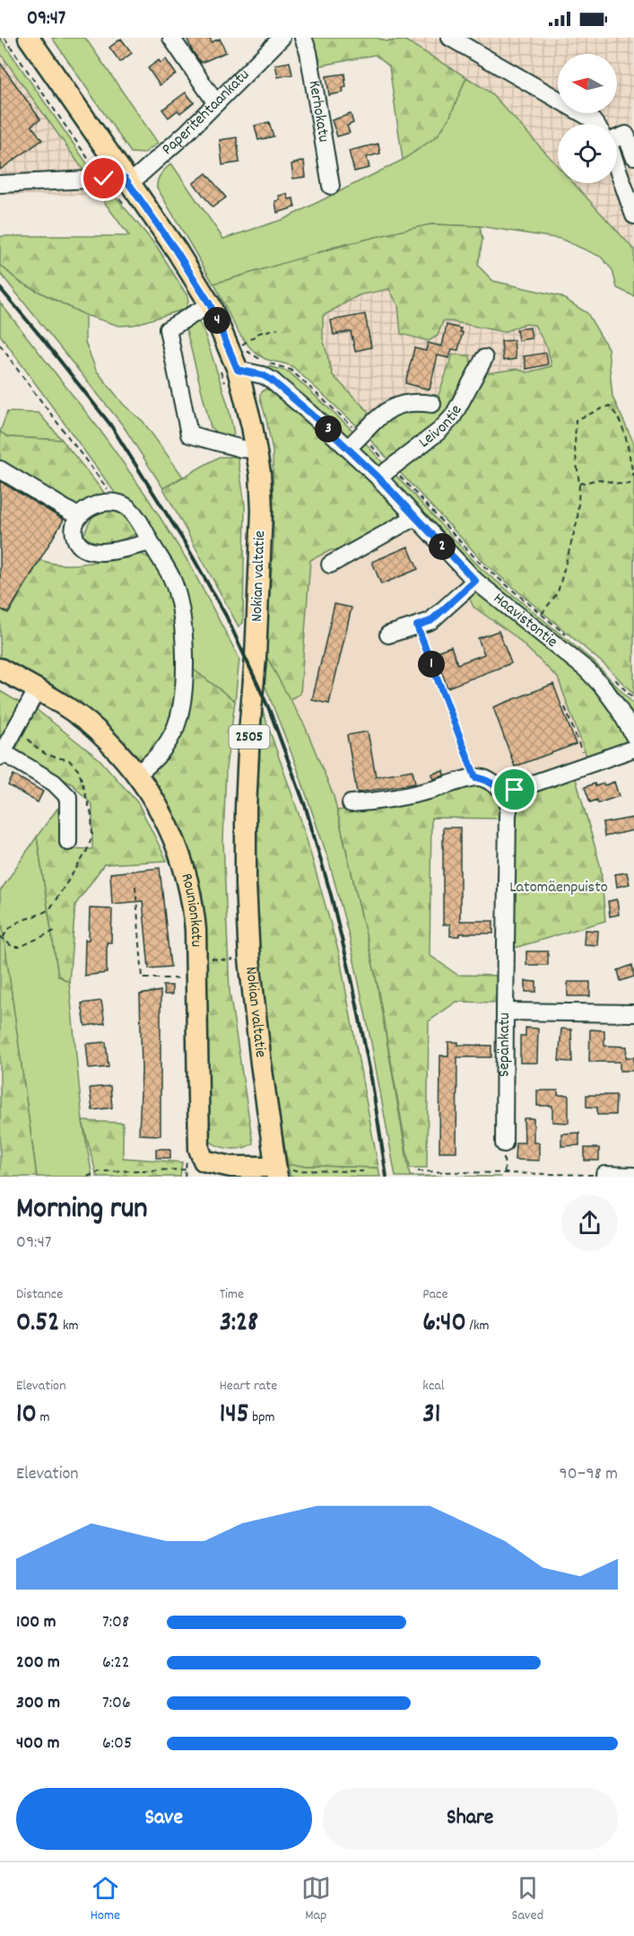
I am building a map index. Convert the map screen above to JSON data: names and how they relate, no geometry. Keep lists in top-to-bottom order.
{
  "streets": {
    "main road": ["Nokian valtatie", "2505", "Rounionkatu"],
    "street": [
      "Kerhokatu",
      "Paperitehtaankatu",
      "Leivontie",
      "Haavistontie",
      "Sepänkatu"
    ]
  },
  "crossings": [
    ["Paperitehtaankatu", "Nokian valtatie"],
    ["Leivontie", "Haavistontie"],
    ["Nokian valtatie", "Haavistontie"],
    ["Nokian valtatie", "Rounionkatu"]
  ],
  "parks": ["Latomäenpuisto"],
  "north": "left",
  "page": {
    "status": "09:47",
    "pins": [
      "4",
      "3",
      "2",
      "1"
    ],
    "heading": ["Morning run", "09:47"],
    "stats": [
      ["Distance", "0.52 km"],
      ["Time", "3:28"],
      ["Pace", "6:40 /km"],
      ["Elevation", "10 m"],
      ["Heart rate", "145 bpm"],
      ["kcal", "31"]
    ],
    "chart": ["Elevation", "90–98 m"],
    "list": [
      {
        "name": "100 m",
        "note": "7:08"
      },
      {
        "name": "200 m",
        "note": "6:22"
      },
      {
        "name": "300 m",
        "note": "7:06"
      },
      {
        "name": "400 m",
        "note": "6:05"
      }
    ],
    "buttons": ["Save", "Share"],
    "tabs": ["Home", "Map", "Saved"]
  }
}
